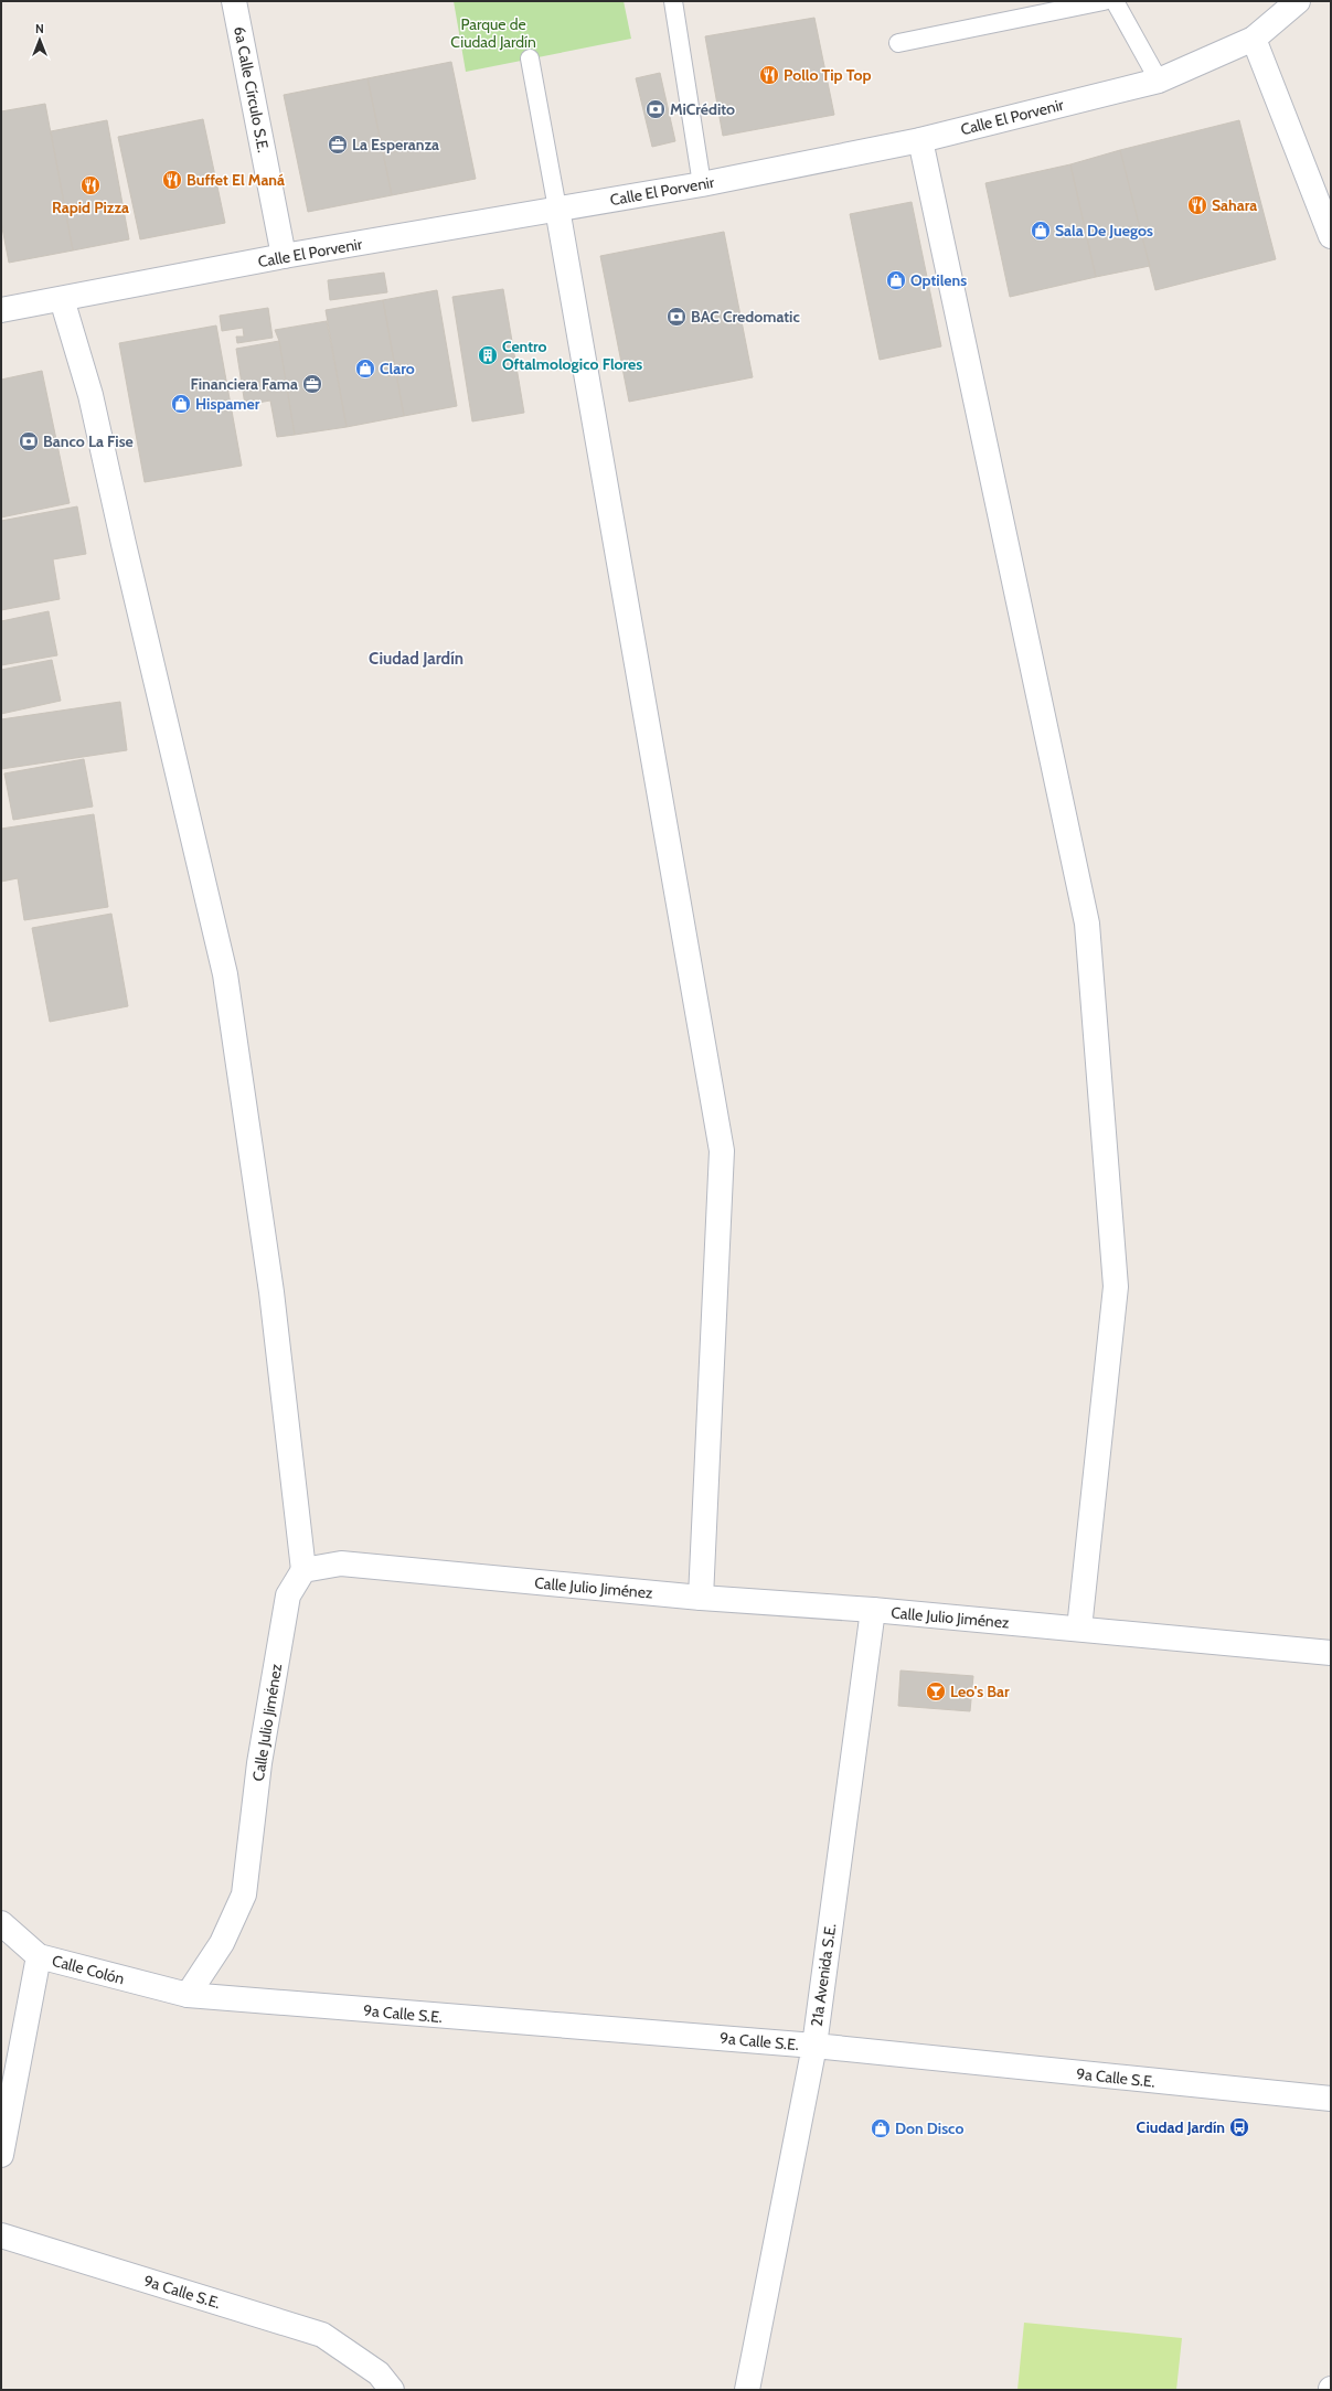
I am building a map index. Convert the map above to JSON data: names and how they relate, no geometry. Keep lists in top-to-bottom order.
{
  "streets": {
    "street": [
      "6a Calle Círculo S.E.",
      "Calle El Porvenir",
      "Calle Julio Jiménez",
      "Calle Colón",
      "21a Avenida S.E.",
      "9a Calle S.E."
    ]
  },
  "crossings": [
    ["6a Calle Círculo S.E.", "Calle El Porvenir"],
    ["Calle Julio Jiménez", "Calle Colón"],
    ["Calle Julio Jiménez", "21a Avenida S.E."],
    ["Calle Julio Jiménez", "9a Calle S.E."],
    ["Calle Colón", "9a Calle S.E."],
    ["21a Avenida S.E.", "9a Calle S.E."]
  ],
  "districts": ["Ciudad Jardín"],
  "parks": ["Parque de Ciudad Jardín"],
  "places": {
    "restaurant": [
      "Pollo Tip Top",
      "Buffet El Maná",
      "Rapid Pizza",
      "Sahara"
    ],
    "bank": ["MiCrédito", "BAC Credomatic", "Banco La Fise"],
    "office": ["La Esperanza", "Financiera Fama"],
    "shop": [
      "Sala De Juegos",
      "Optilens",
      "Claro",
      "Hispamer",
      "Don Disco"
    ],
    "building": ["Centro Oftalmologico Flores"],
    "bar": ["Leo's Bar"],
    "bus stop": ["Ciudad Jardín"]
  },
  "north": "top"
}
